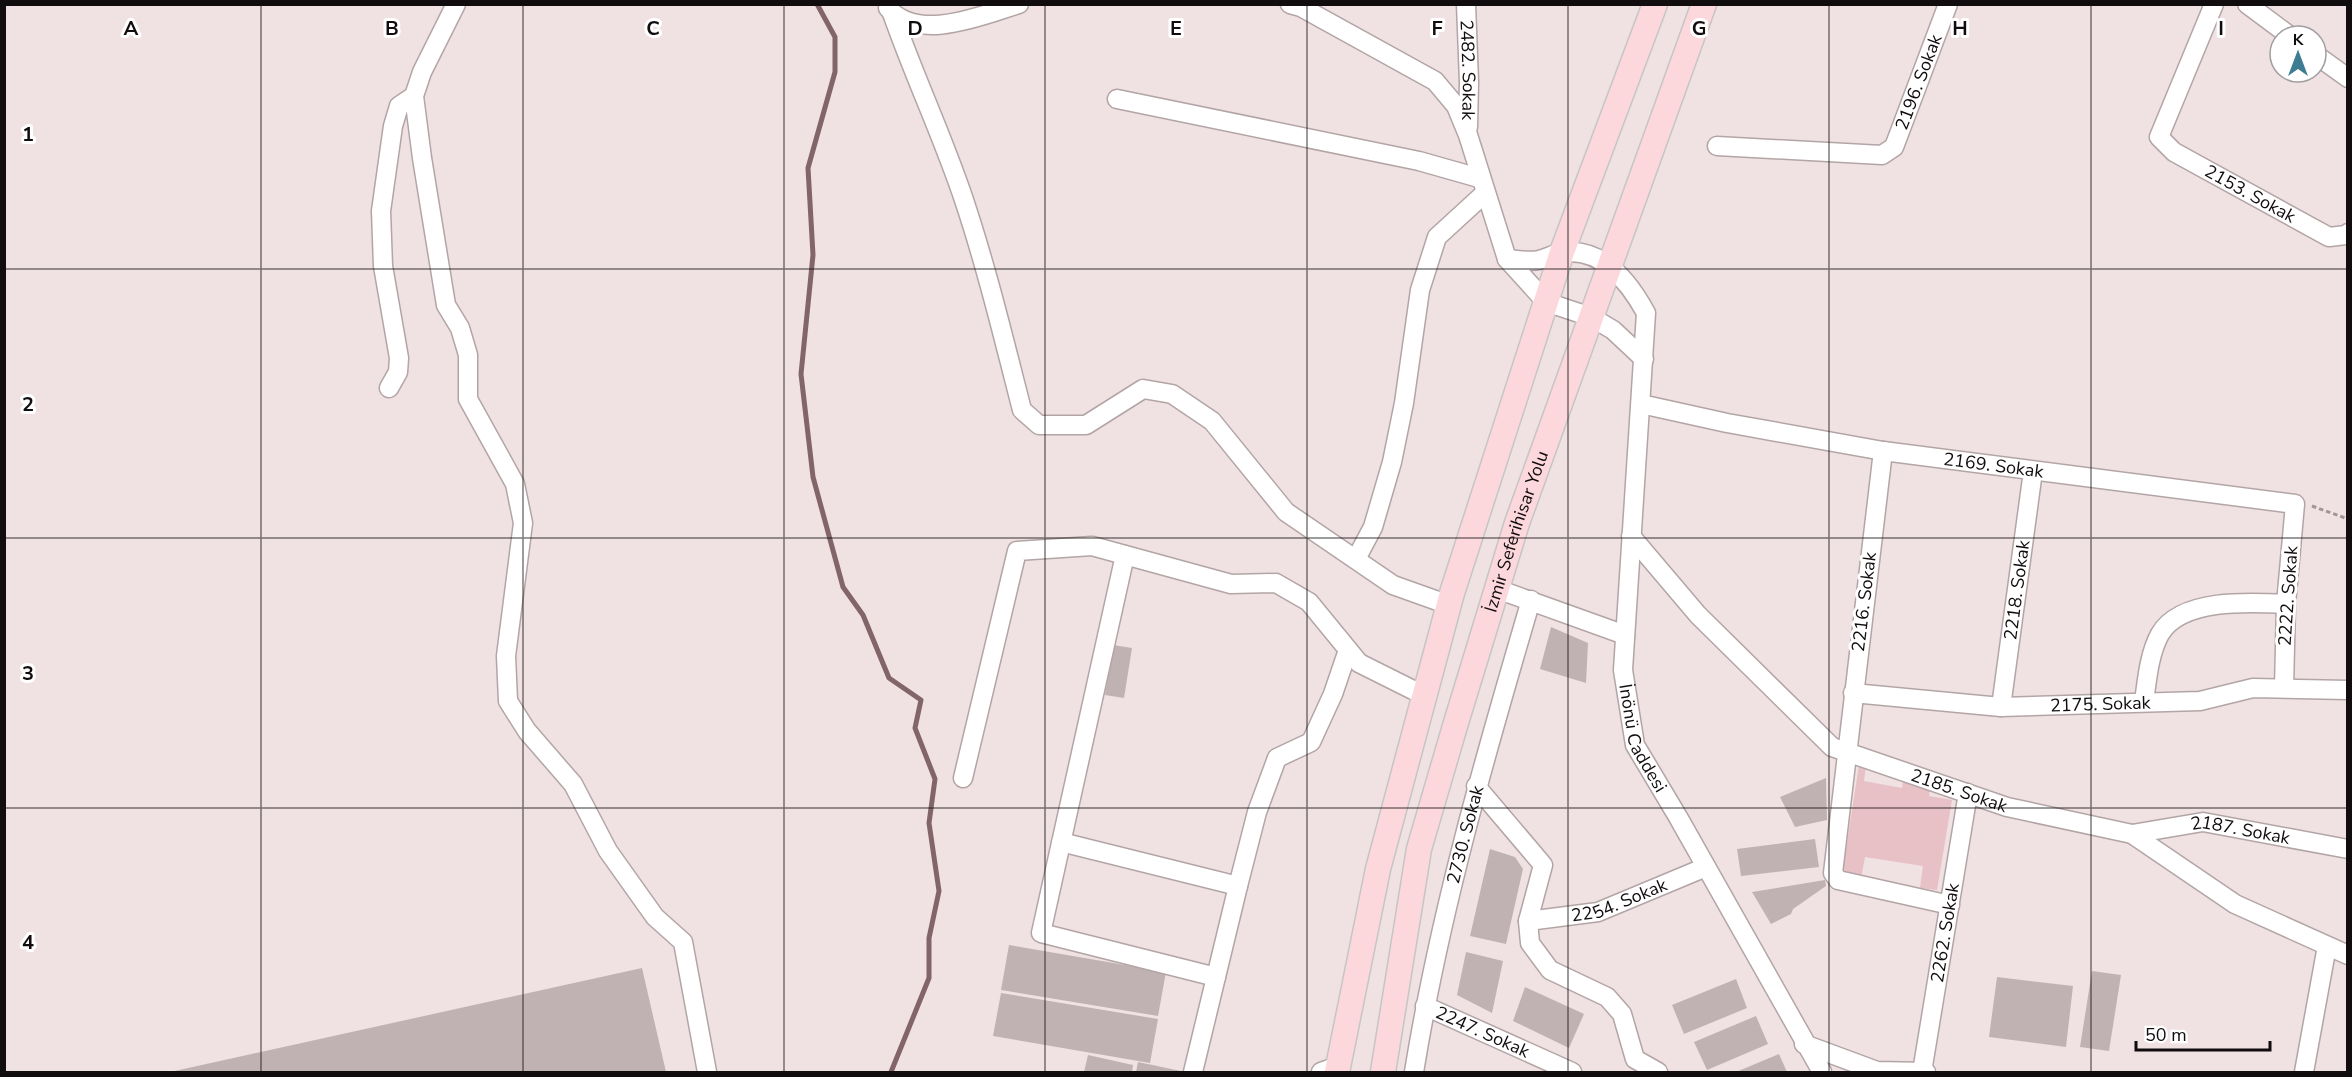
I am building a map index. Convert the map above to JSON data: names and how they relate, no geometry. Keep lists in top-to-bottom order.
{
  "streets": {
    "main road": ["İzmir Seferihisar Yolu"],
    "street": [
      "2482. Sokak",
      "2196. Sokak",
      "2153. Sokak",
      "2169. Sokak",
      "2218. Sokak",
      "2222. Sokak",
      "2216. Sokak",
      "2175. Sokak",
      "İnönü Caddesi",
      "2185. Sokak",
      "2187. Sokak",
      "2730. Sokak",
      "2254. Sokak",
      "2262. Sokak",
      "2247. Sokak"
    ]
  },
  "crossings": [
    ["2169. Sokak", "2218. Sokak"],
    ["2169. Sokak", "2222. Sokak"],
    ["2169. Sokak", "2216. Sokak"],
    ["2169. Sokak", "İnönü Caddesi"],
    ["İzmir Seferihisar Yolu", "İnönü Caddesi"],
    ["2218. Sokak", "2175. Sokak"],
    ["2222. Sokak", "2175. Sokak"],
    ["2216. Sokak", "2175. Sokak"],
    ["2216. Sokak", "2185. Sokak"],
    ["2216. Sokak", "2262. Sokak"],
    ["İnönü Caddesi", "2185. Sokak"],
    ["İnönü Caddesi", "2254. Sokak"],
    ["2185. Sokak", "2187. Sokak"],
    ["2185. Sokak", "2262. Sokak"],
    ["2730. Sokak", "2247. Sokak"]
  ],
  "scale_bar": "50 m",
  "north": "top",
  "grid": {
    "columns": [
      "A",
      "B",
      "C",
      "D",
      "E",
      "F",
      "G",
      "H",
      "I"
    ],
    "rows": [
      "1",
      "2",
      "3",
      "4"
    ]
  }
}
